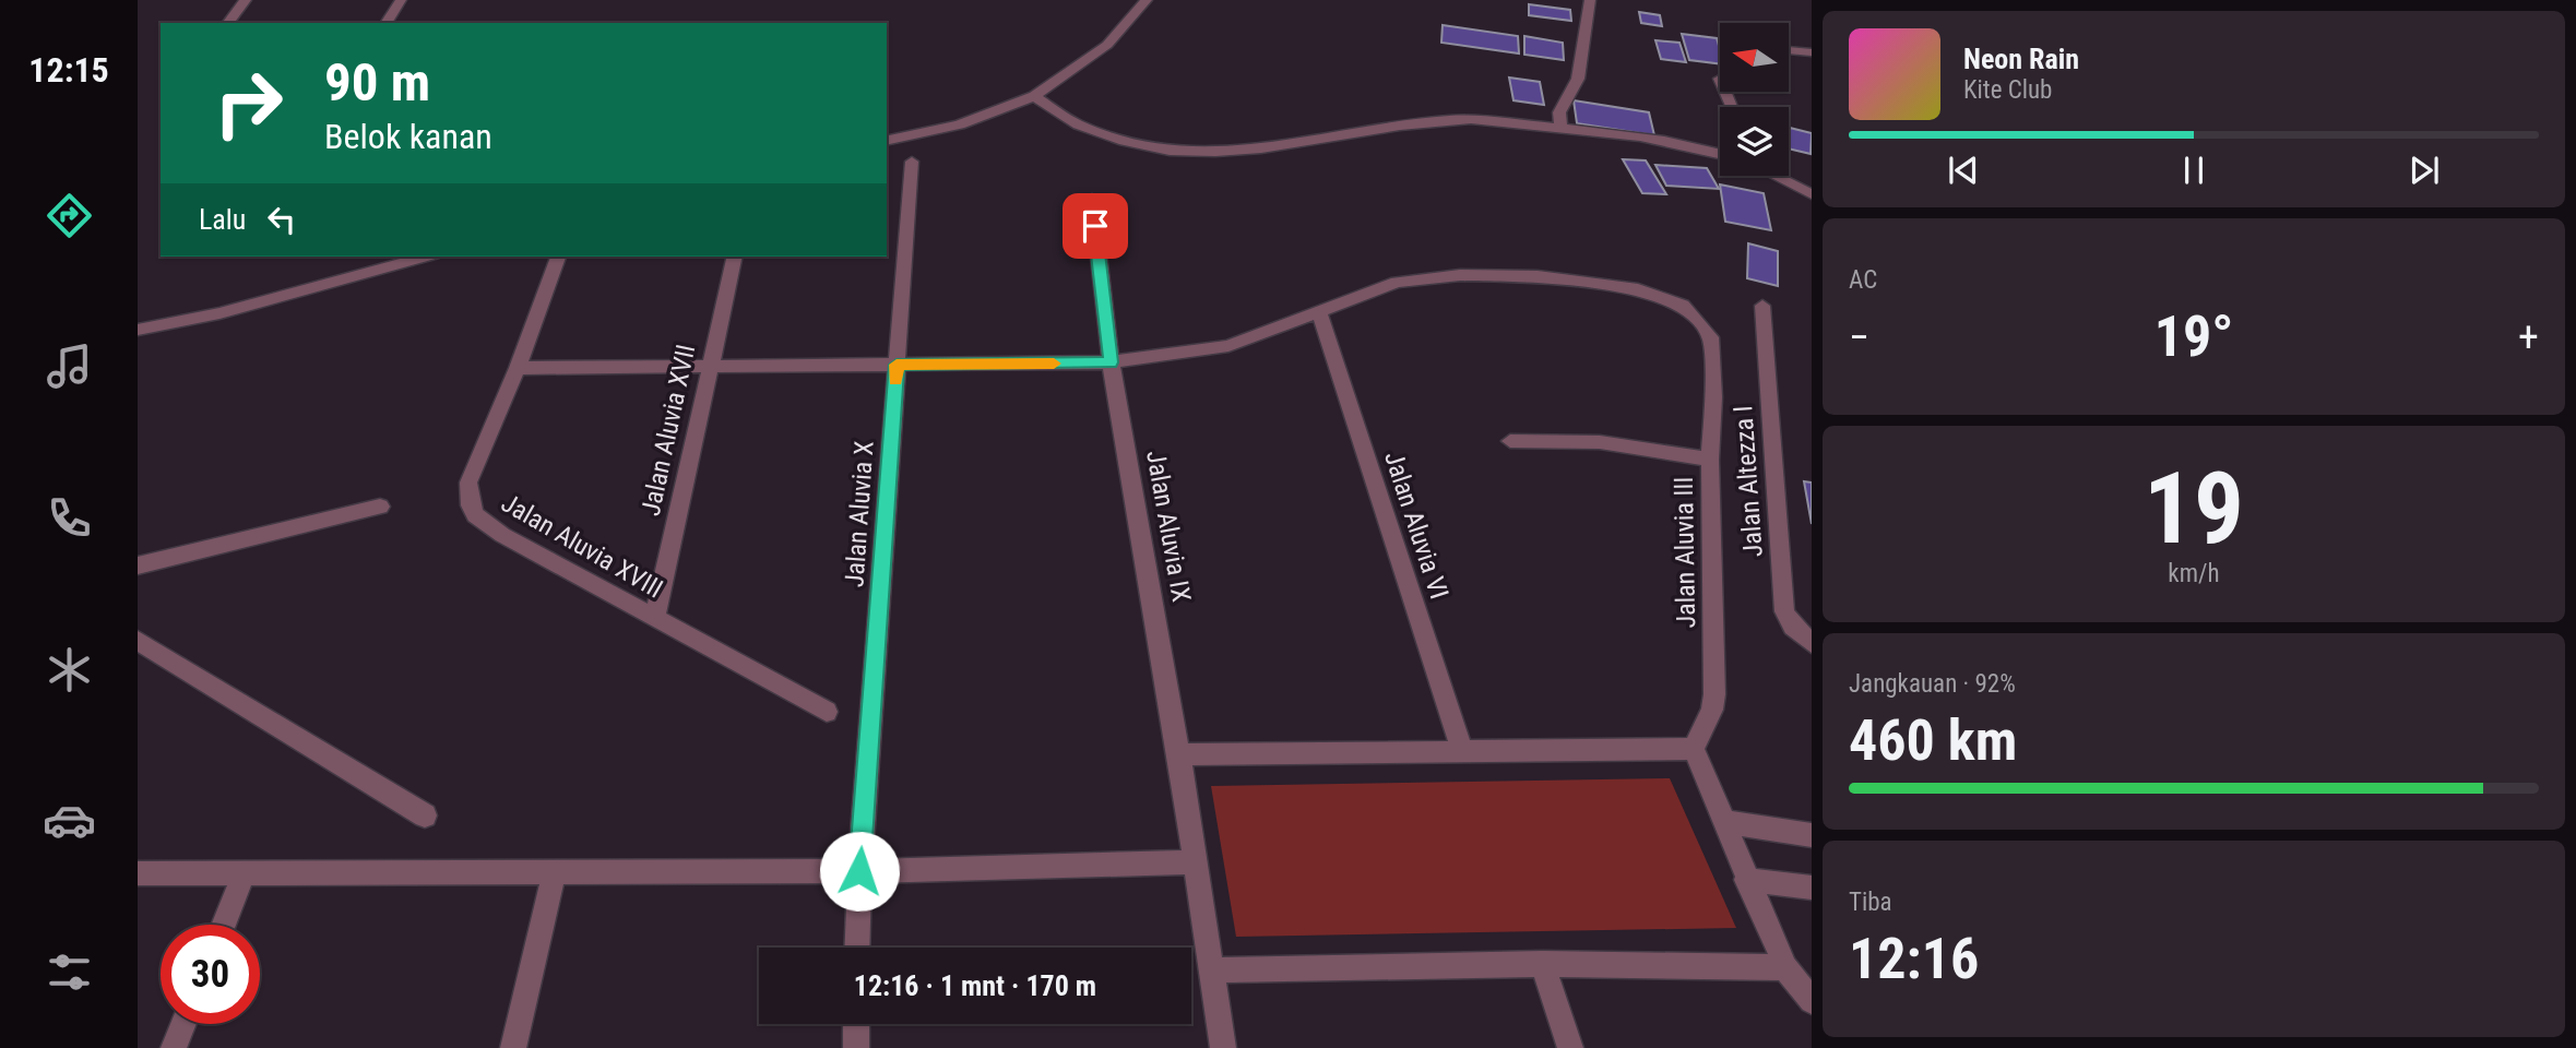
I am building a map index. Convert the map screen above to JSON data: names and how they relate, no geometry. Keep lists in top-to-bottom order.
{
  "streets": {
    "street": [
      "Jalan Aluvia XVII",
      "Jalan Altezza I",
      "Jalan Aluvia X",
      "Jalan Aluvia VI",
      "Jalan Aluvia IX",
      "Jalan Aluvia XVIII",
      "Jalan Aluvia III"
    ]
  },
  "crossings": [
    ["Jalan Aluvia XVII", "Jalan Aluvia XVIII"]
  ],
  "north": "left",
  "page": {
    "tabs": "12:15",
    "turn": ["90 m", "Belok kanan"],
    "song": ["Neon Rain", "Kite Club"],
    "then": "Lalu",
    "tile": [
      "AC",
      ["19", "km/h"],
      ["Jangkauan · 92%", "460 km"],
      ["Tiba", "12:16"]
    ],
    "heat": ["−", "19°", "+"],
    "limit": "30",
    "trip": "12:16 · 1 mnt · 170 m"
  }
}
